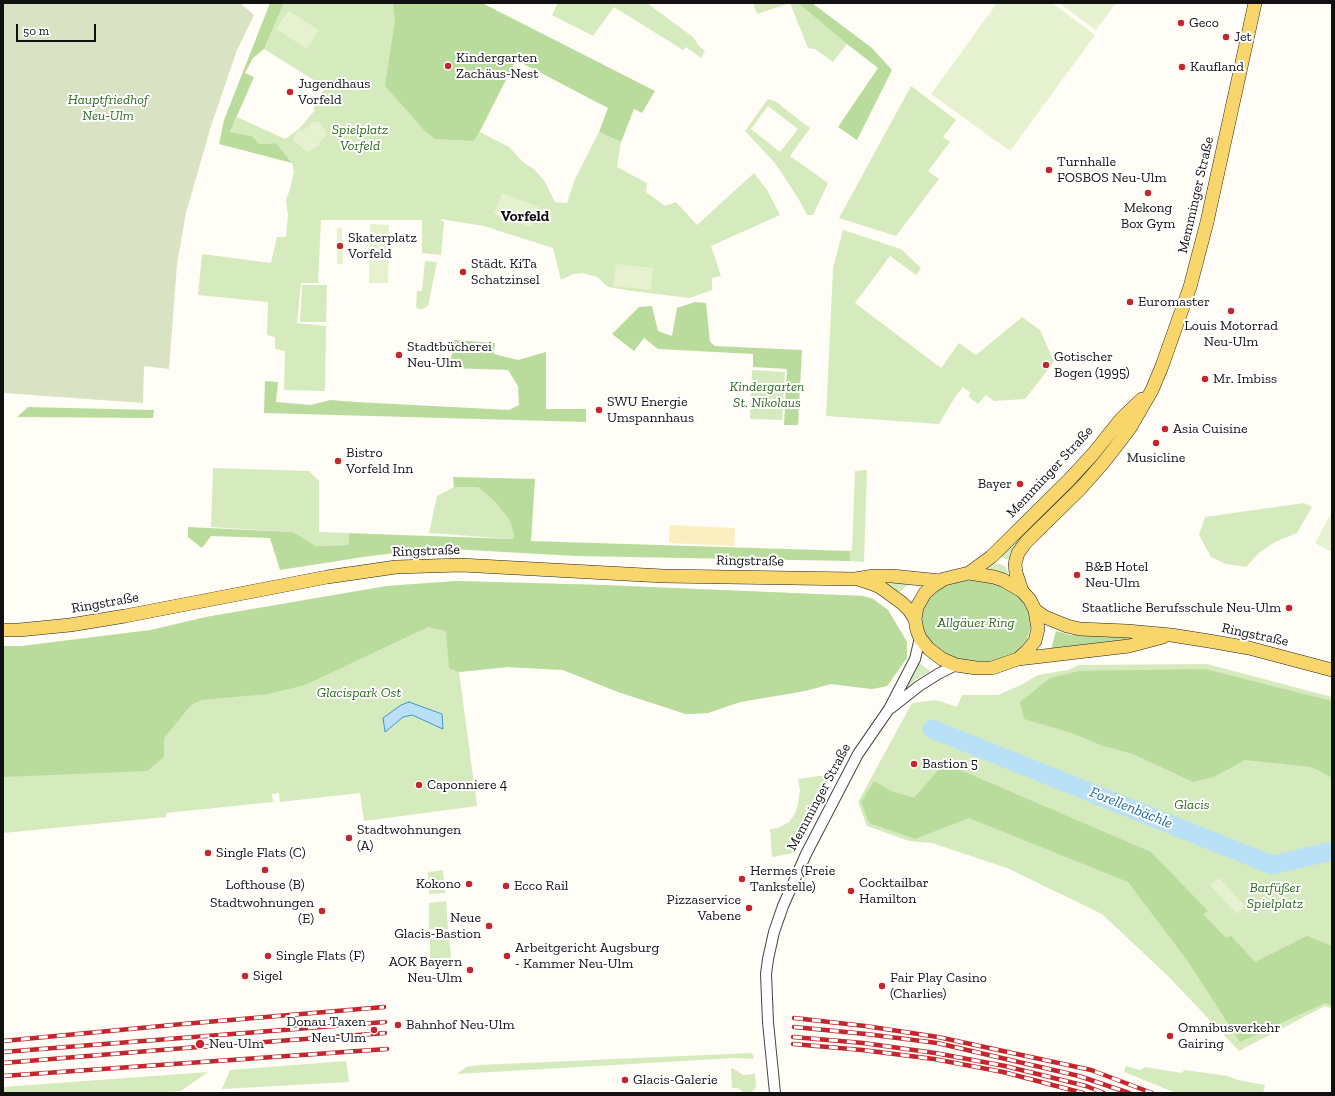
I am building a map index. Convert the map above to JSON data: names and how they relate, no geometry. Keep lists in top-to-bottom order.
{
  "streets": {
    "main road": ["Memminger Straße", "Ringstraße"]
  },
  "crossings": [
    ["Memminger Straße", "Ringstraße"]
  ],
  "districts": ["Vorfeld"],
  "water": ["Forellenbächle"],
  "parks": [
    "Hauptfriedhof Neu-Ulm",
    "Spielplatz Vorfeld",
    "Kindergarten St. Nikolaus",
    "Allgäuer Ring",
    "Glacispark Ost",
    "Glacis",
    "Barfüßer Spielplatz"
  ],
  "places": [
    "Geco",
    "Jet",
    "Kindergarten Zachäus-Nest",
    "Kaufland",
    "Jugendhaus Vorfeld",
    "Turnhalle FOSBOS Neu-Ulm",
    "Mekong Box Gym",
    "Skaterplatz Vorfeld",
    "Städt. KiTa Schatzinsel",
    "Euromaster",
    "Louis Motorrad Neu-Ulm",
    "Stadtbücherei Neu-Ulm",
    "Gotischer Bogen (1995)",
    "Mr. Imbiss",
    "SWU Energie Umspannhaus",
    "Asia Cuisine",
    "Musicline",
    "Bistro Vorfeld Inn",
    "Bayer",
    "B&B Hotel Neu-Ulm",
    "Staatliche Berufsschule Neu-Ulm",
    "Bastion 5",
    "Caponniere 4",
    "Stadtwohnungen (A)",
    "Single Flats (C)",
    "Lofthouse (B)",
    "Hermes (Freie Tankstelle)",
    "Kokono",
    "Ecco Rail",
    "Cocktailbar Hamilton",
    "Pizzaservice Vabene",
    "Stadtwohnungen (E)",
    "Neue Glacis-Bastion",
    "Single Flats (F)",
    "Arbeitgericht Augsburg - Kammer Neu-Ulm",
    "AOK Bayern Neu-Ulm",
    "Sigel",
    "Fair Play Casino (Charlies)",
    "Bahnhof Neu-Ulm",
    "Donau Taxen Neu-Ulm",
    "Omnibusverkehr Gairing",
    "Neu-Ulm",
    "Glacis-Galerie"
  ],
  "scale_bar": "50 m"
}
